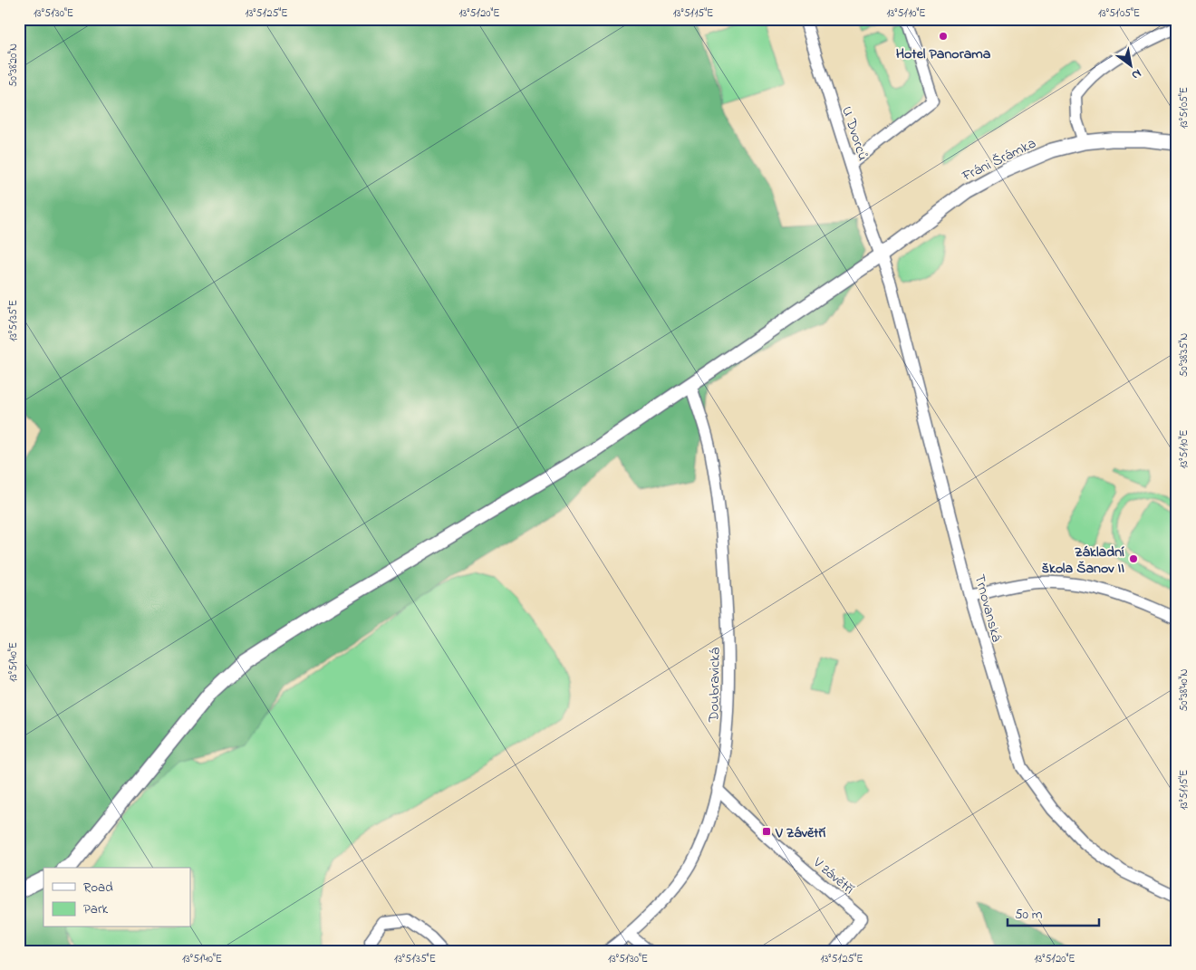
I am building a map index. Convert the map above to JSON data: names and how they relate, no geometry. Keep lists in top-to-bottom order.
{
  "streets": {
    "street": [
      "U Dvorců",
      "Fráni Šrámka",
      "Trnovanská",
      "Doubravická",
      "V závětří"
    ]
  },
  "crossings": [
    ["U Dvorců", "Fráni Šrámka"],
    ["U Dvorců", "Trnovanská"],
    ["Fráni Šrámka", "Trnovanská"],
    ["Fráni Šrámka", "Doubravická"],
    ["Doubravická", "V závětří"]
  ],
  "places": {
    "other": ["Hotel Panorama", "Základní škola Šanov II"],
    "transit": ["V Závětří"]
  },
  "legend": ["Road", "Park"],
  "scale_bar": "50 m",
  "north": "bottom right",
  "coordinates": [
    "13°51'30\"E",
    "13°51'25\"E",
    "13°51'20\"E",
    "13°51'15\"E",
    "13°51'10\"E",
    "13°51'05\"E",
    "50°38'20\"N",
    "13°51'35\"E",
    "50°38'35\"N",
    "13°51'40\"E",
    "50°38'40\"N"
  ]
}
